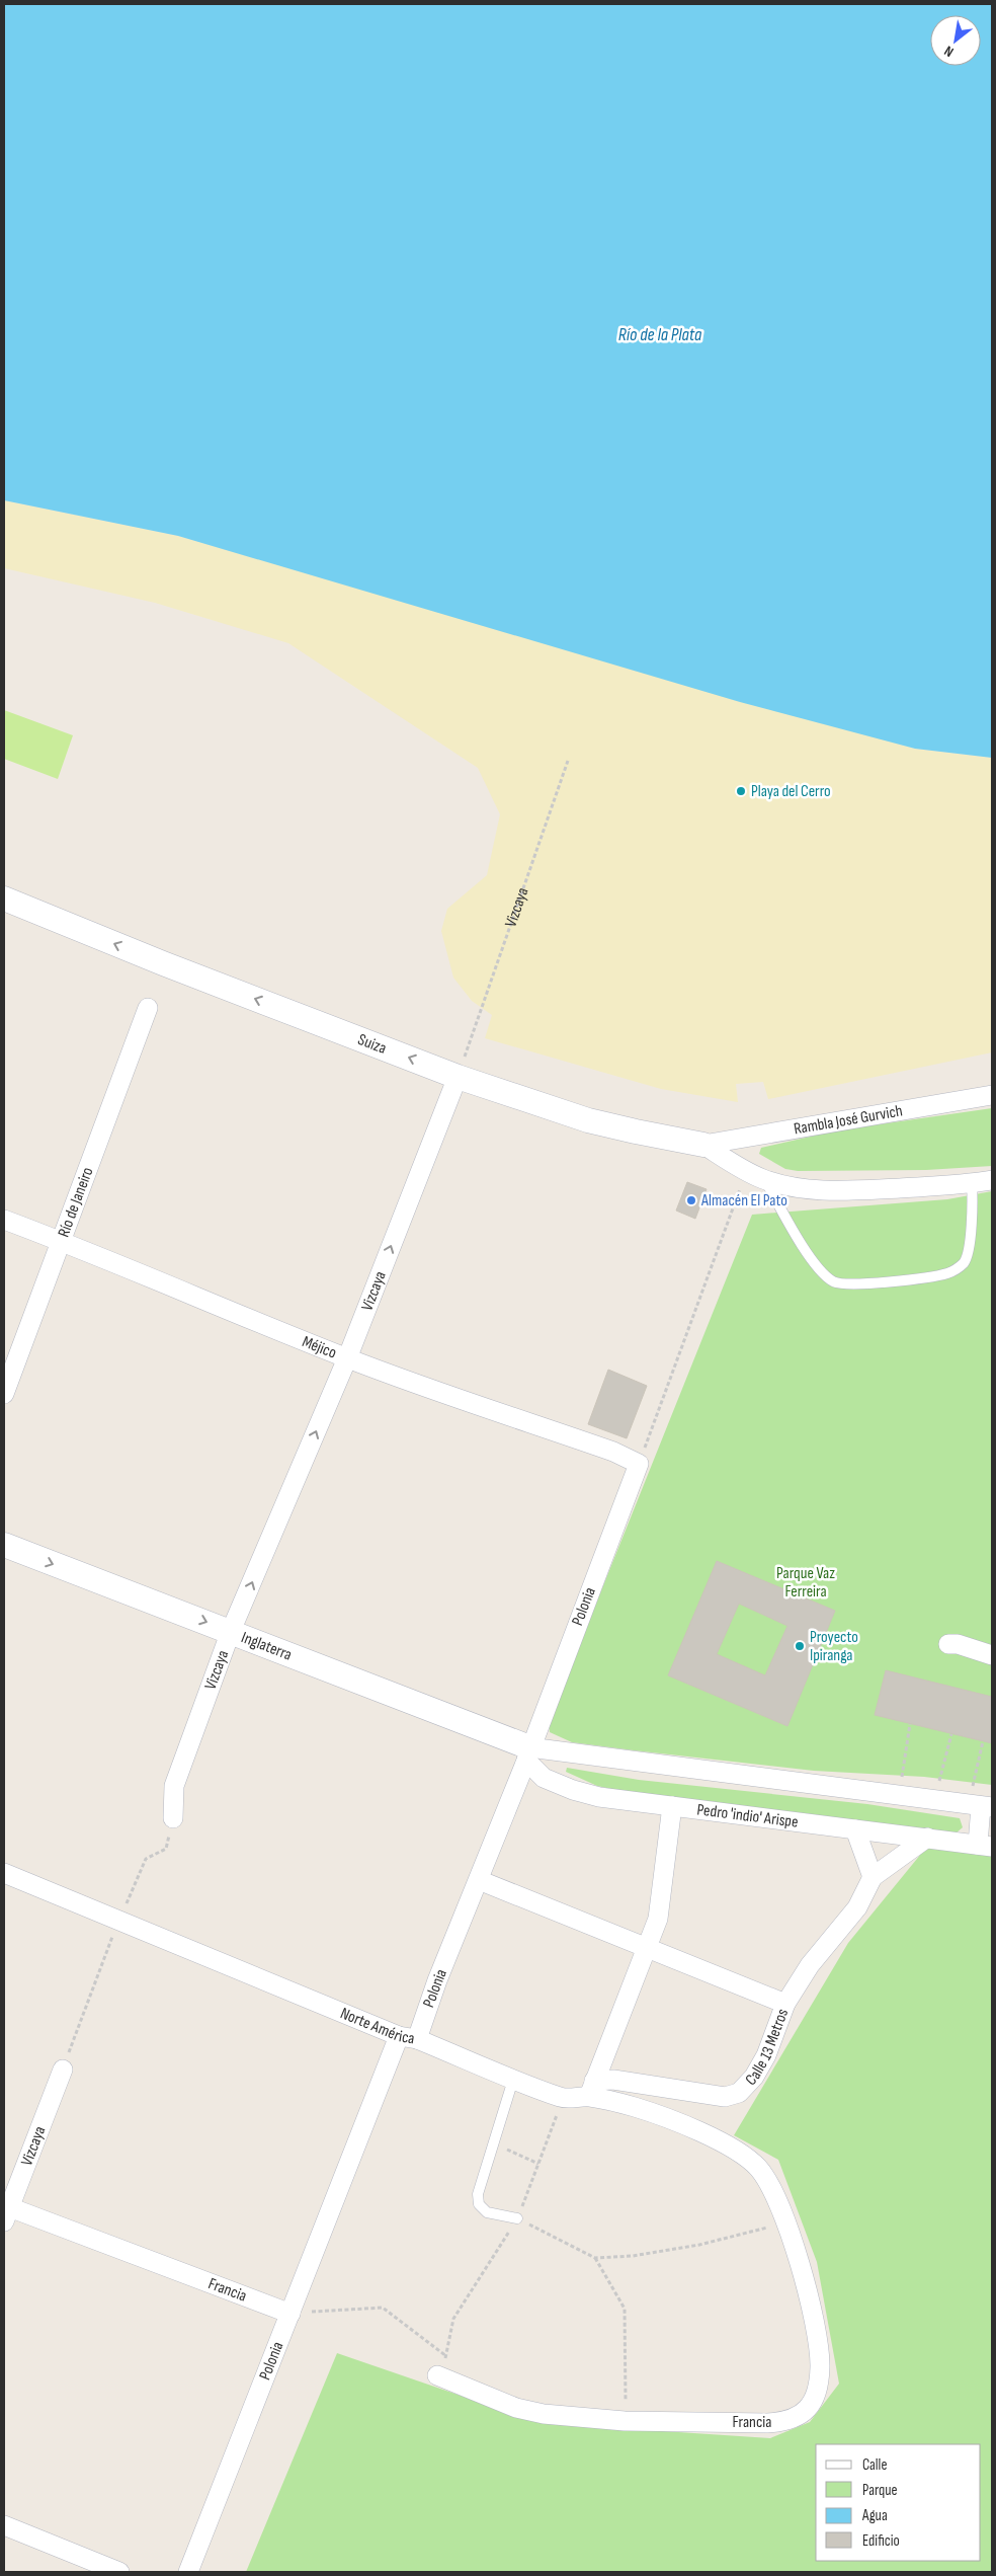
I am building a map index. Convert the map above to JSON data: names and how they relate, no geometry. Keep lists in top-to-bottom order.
{
  "streets": {
    "street": [
      "Vizcaya",
      "Suiza",
      "Rambla José Gurvich",
      "Río de Janeiro",
      "Méjico",
      "Polonia",
      "Inglaterra",
      "Pedro 'indio' Arispe",
      "Norte América",
      "Calle 13 Metros",
      "Francia"
    ]
  },
  "crossings": [
    ["Vizcaya", "Suiza"],
    ["Vizcaya", "Méjico"],
    ["Vizcaya", "Inglaterra"],
    ["Vizcaya", "Francia"],
    ["Suiza", "Rambla José Gurvich"],
    ["Río de Janeiro", "Méjico"],
    ["Méjico", "Polonia"],
    ["Polonia", "Inglaterra"],
    ["Polonia", "Pedro 'indio' Arispe"],
    ["Polonia", "Norte América"],
    ["Polonia", "Francia"],
    ["Inglaterra", "Pedro 'indio' Arispe"],
    ["Pedro 'indio' Arispe", "Calle 13 Metros"],
    ["Norte América", "Calle 13 Metros"],
    ["Norte América", "Francia"]
  ],
  "one_way": ["Vizcaya", "Suiza", "Inglaterra"],
  "water": ["Río de la Plata"],
  "parks": ["Parque Vaz Ferreira"],
  "places": ["Playa del Cerro", "Almacén El Pato", "Proyecto Ipiranga"],
  "legend": [
    "Calle",
    "Parque",
    "Agua",
    "Edificio"
  ],
  "north": "bottom left"
}
